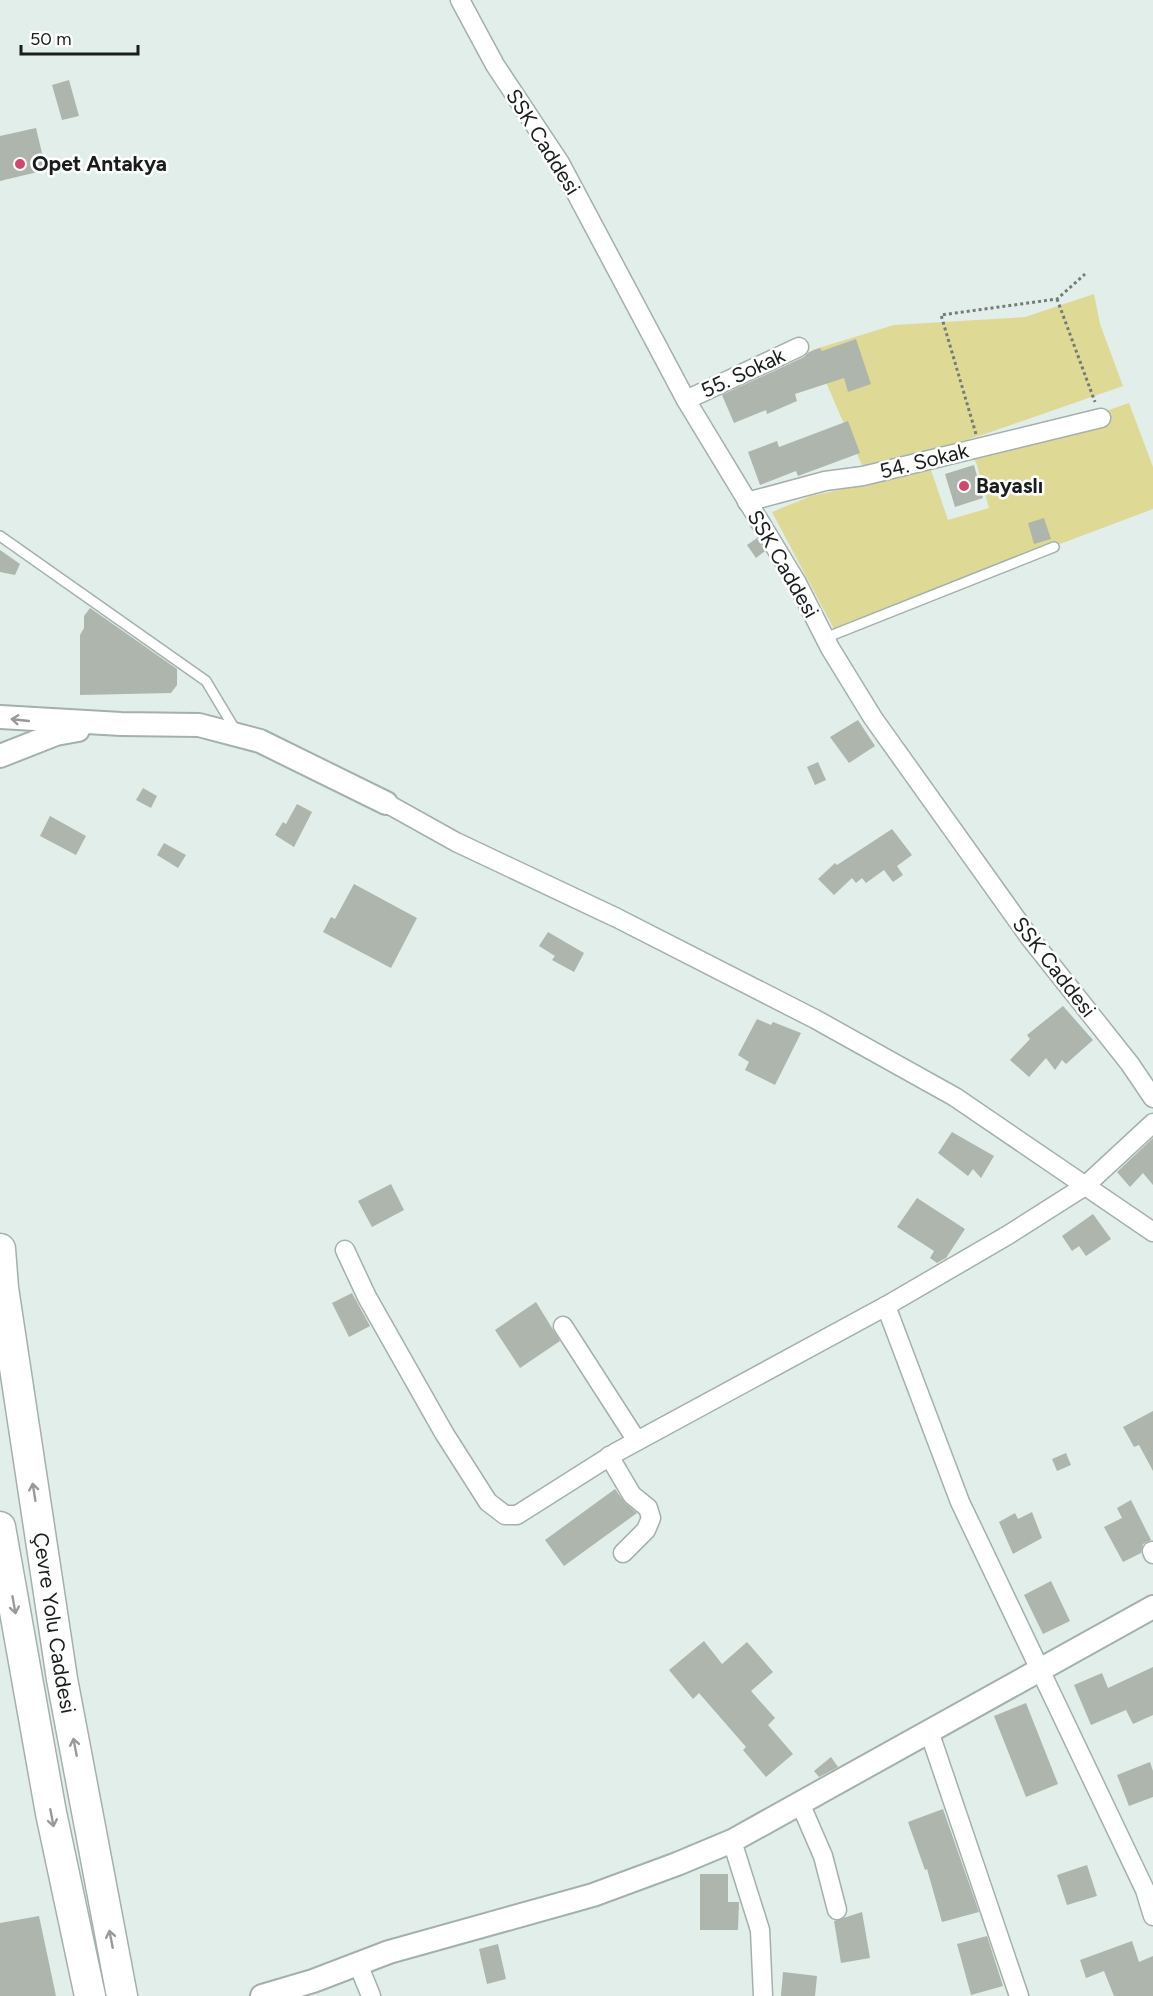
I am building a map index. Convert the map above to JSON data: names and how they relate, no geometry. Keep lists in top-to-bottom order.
{
  "streets": {
    "highway": ["Çevre Yolu Caddesi"],
    "street": ["SSK Caddesi", "55. Sokak", "54. Sokak"]
  },
  "crossings": [
    ["SSK Caddesi", "55. Sokak"],
    ["SSK Caddesi", "54. Sokak"]
  ],
  "places": ["Opet Antakya", "Bayaslı"],
  "scale_bar": "50 m"
}
